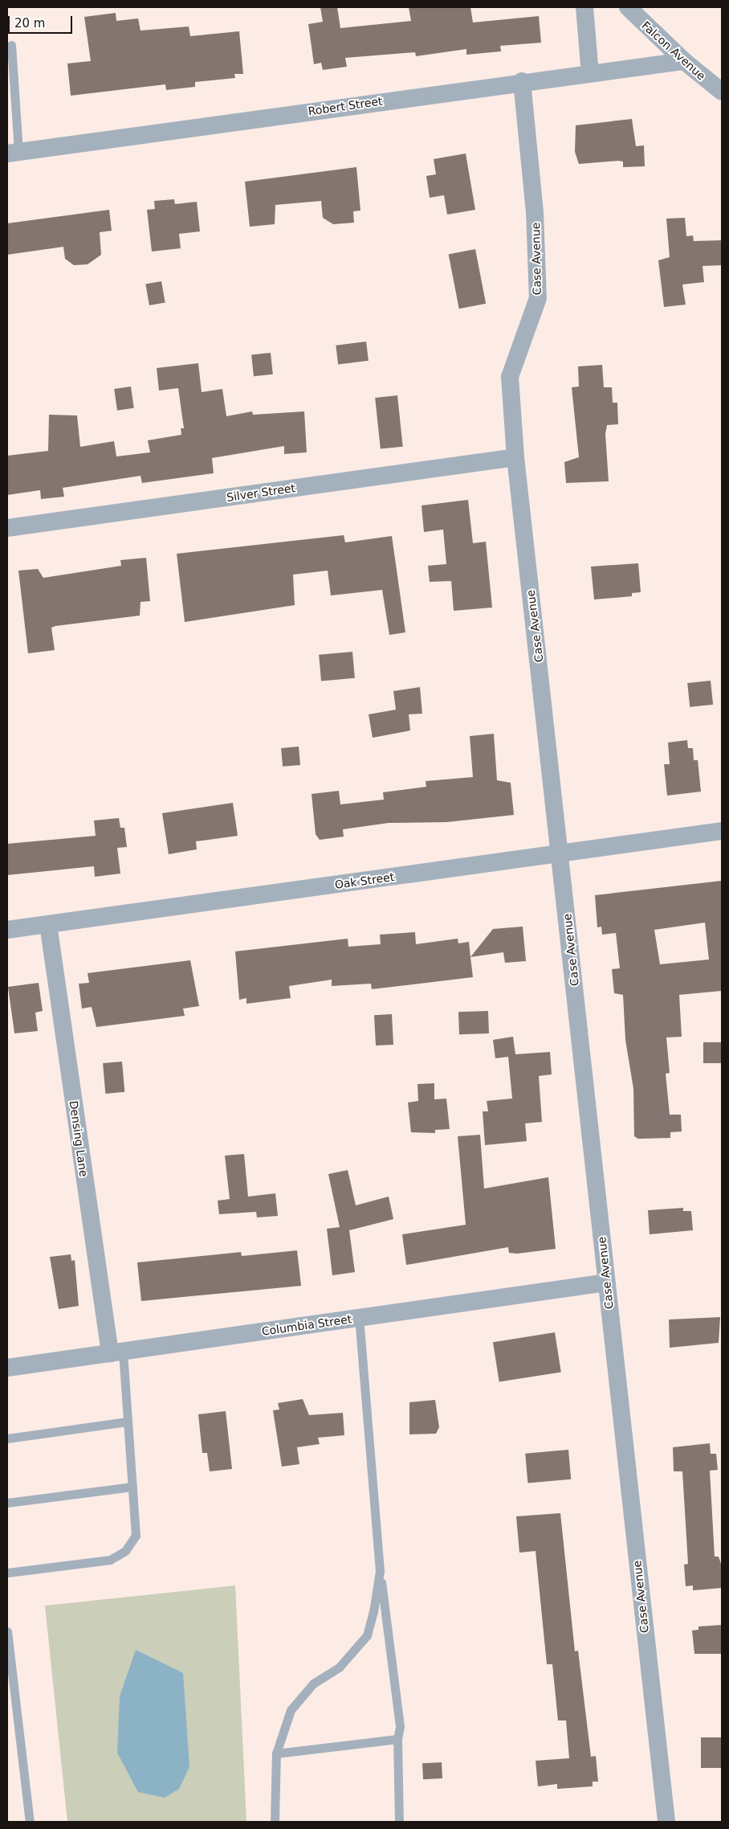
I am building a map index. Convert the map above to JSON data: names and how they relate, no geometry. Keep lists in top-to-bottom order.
{
  "streets": {
    "street": [
      "Falcon Avenue",
      "Robert Street",
      "Case Avenue",
      "Silver Street",
      "Oak Street",
      "Densing Lane",
      "Columbia Street"
    ]
  },
  "crossings": [
    ["Falcon Avenue", "Robert Street"],
    ["Robert Street", "Case Avenue"],
    ["Case Avenue", "Silver Street"],
    ["Case Avenue", "Oak Street"],
    ["Case Avenue", "Columbia Street"],
    ["Oak Street", "Densing Lane"],
    ["Densing Lane", "Columbia Street"]
  ],
  "scale_bar": "20 m"
}
